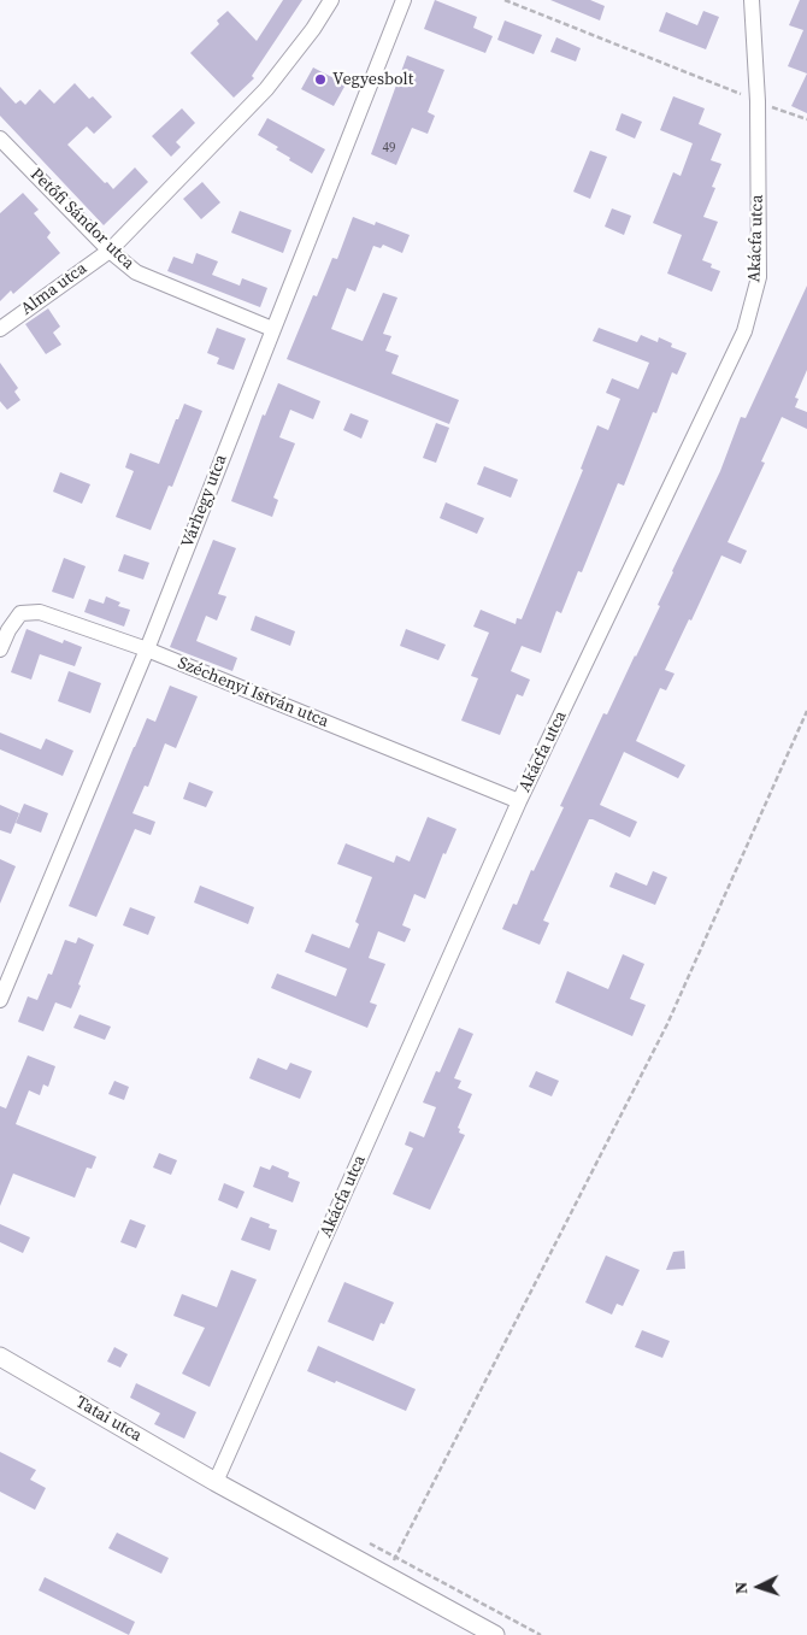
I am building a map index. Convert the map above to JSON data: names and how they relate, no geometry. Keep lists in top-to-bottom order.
{
  "streets": {
    "street": [
      "Petőfi Sándor utca",
      "Akácfa utca",
      "Alma utca",
      "Várhegy utca",
      "Széchenyi István utca",
      "Tatai utca"
    ]
  },
  "crossings": [
    ["Petőfi Sándor utca", "Alma utca"],
    ["Petőfi Sándor utca", "Várhegy utca"],
    ["Akácfa utca", "Széchenyi István utca"],
    ["Akácfa utca", "Tatai utca"],
    ["Várhegy utca", "Széchenyi István utca"]
  ],
  "places": ["Vegyesbolt"],
  "house_numbers": ["49"],
  "north": "left"
}
